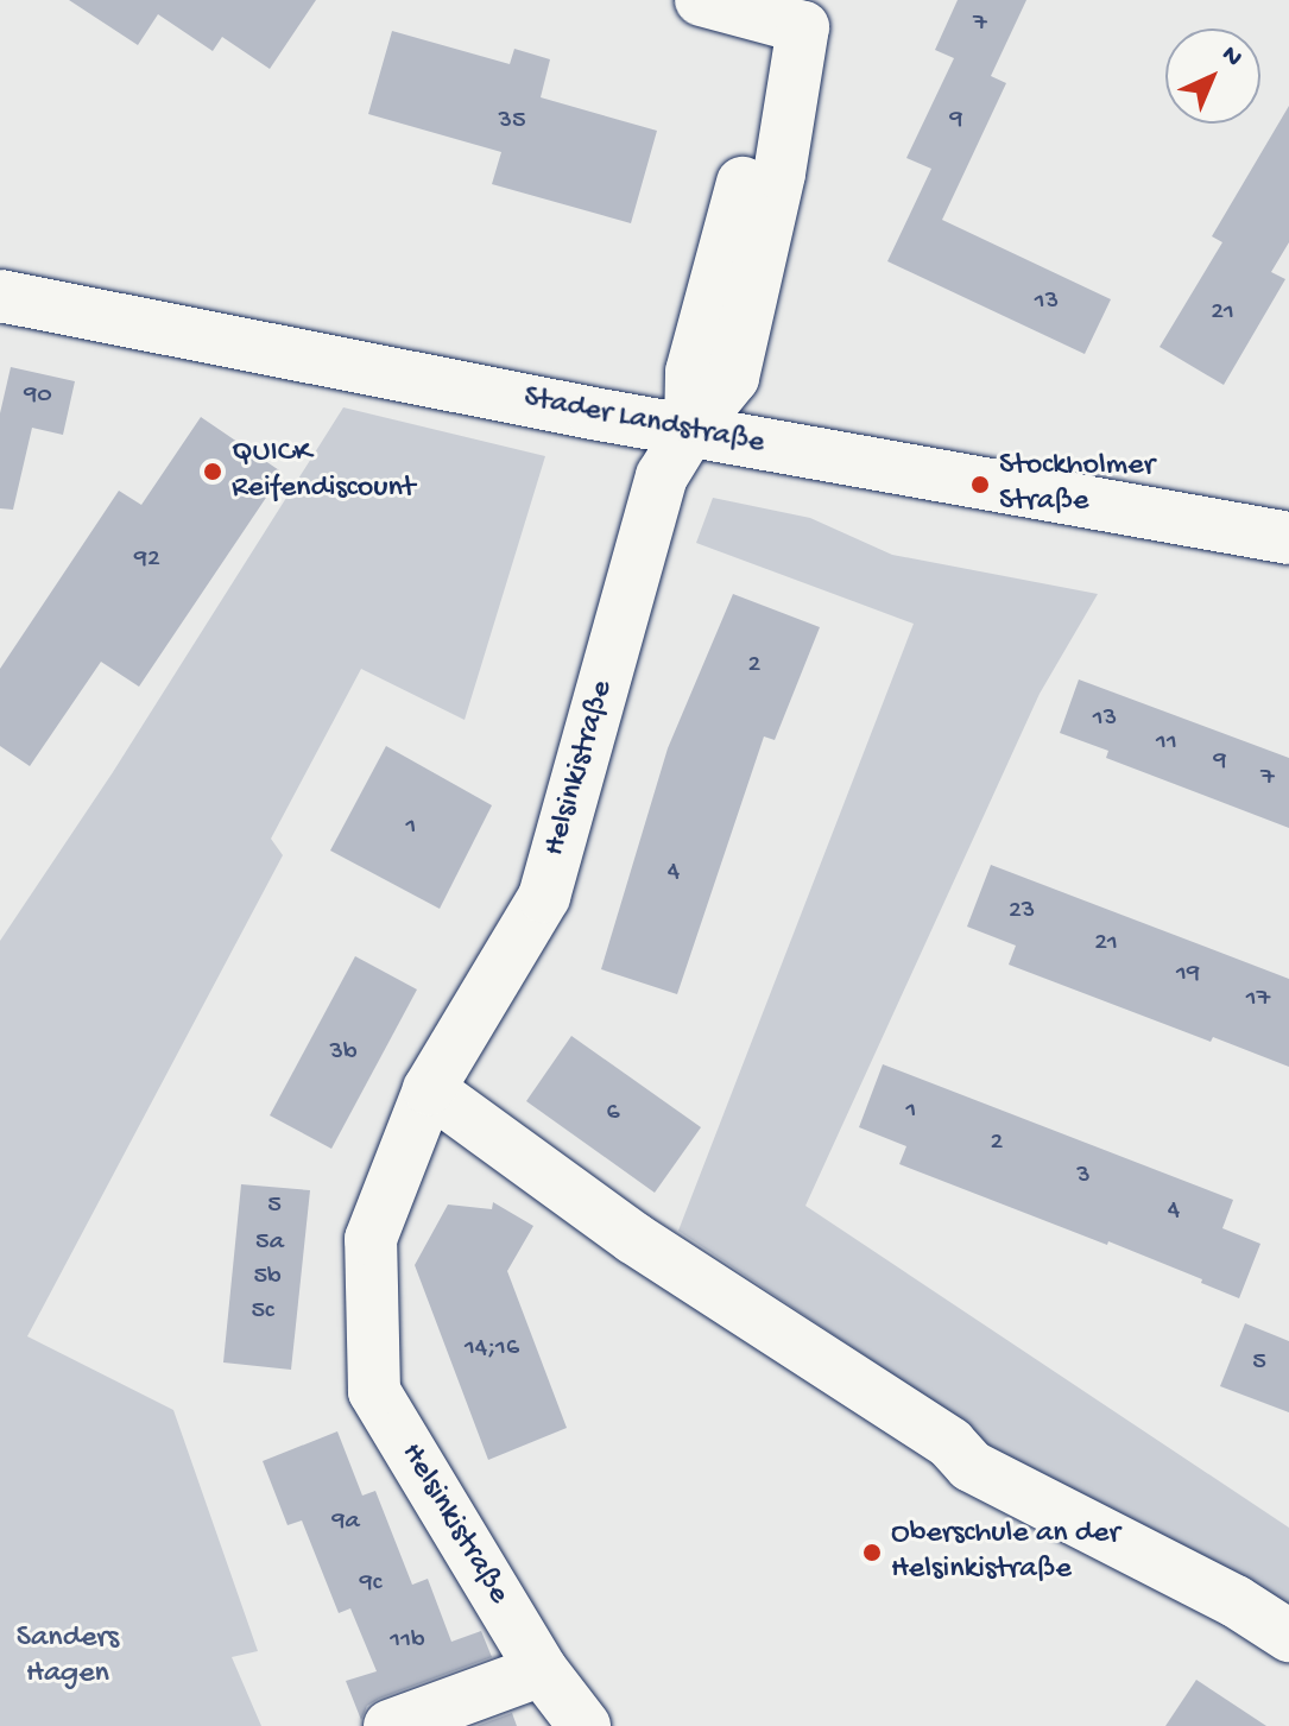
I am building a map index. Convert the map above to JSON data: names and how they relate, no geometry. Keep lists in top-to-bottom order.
{
  "streets": {
    "street": ["Stader Landstraße", "Helsinkistraße"]
  },
  "crossings": [
    ["Stader Landstraße", "Helsinkistraße"]
  ],
  "parks": ["Sanders Hagen"],
  "places": ["QUICK Reifendiscount", "Stockholmer Straße", "Oberschule an der Helsinkistraße"],
  "house_numbers": [
    "7",
    "9",
    "35",
    "13",
    "21",
    "90",
    "92",
    "2",
    "13",
    "11",
    "9",
    "7",
    "1",
    "4",
    "23",
    "21",
    "19",
    "17",
    "3b",
    "1",
    "6",
    "2",
    "3",
    "5",
    "4",
    "5a",
    "5b",
    "5c",
    "14;16",
    "5",
    "9a",
    "9c",
    "11b"
  ],
  "north": "top right"
}
